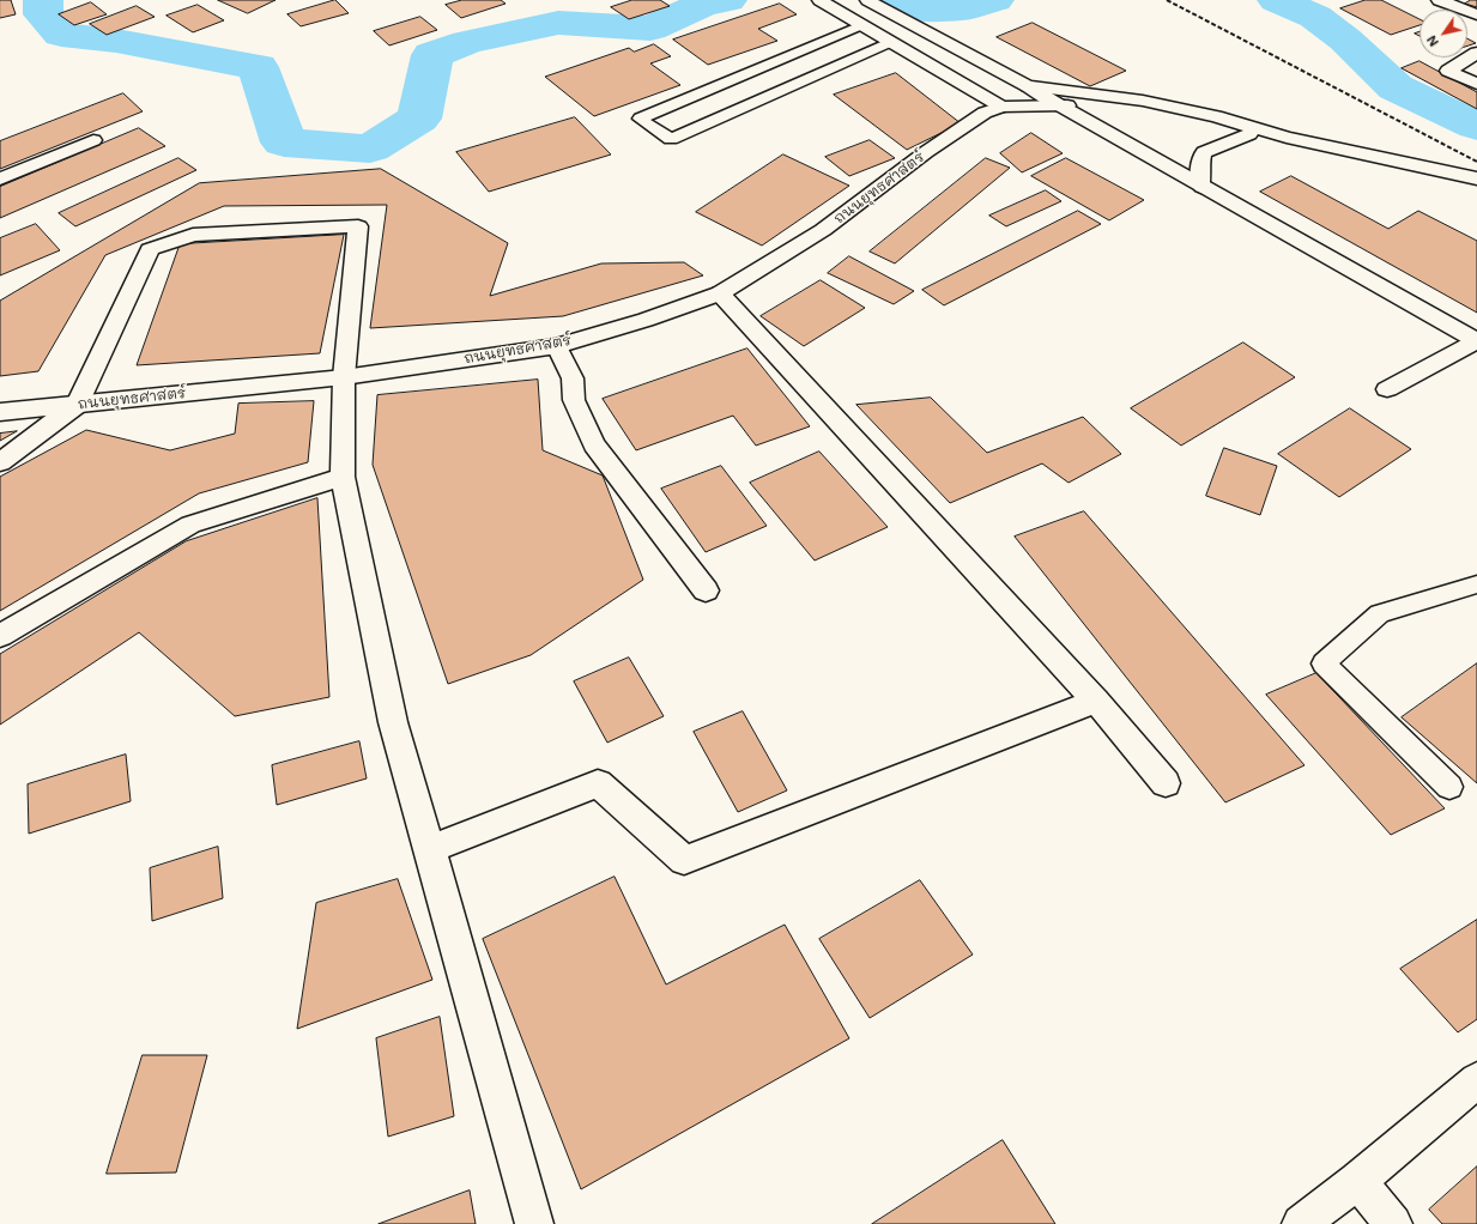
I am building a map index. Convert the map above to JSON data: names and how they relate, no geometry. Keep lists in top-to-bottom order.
{
  "streets": {
    "street": ["ถนนยุทธศาสตร์"]
  },
  "north": "bottom left"
}
